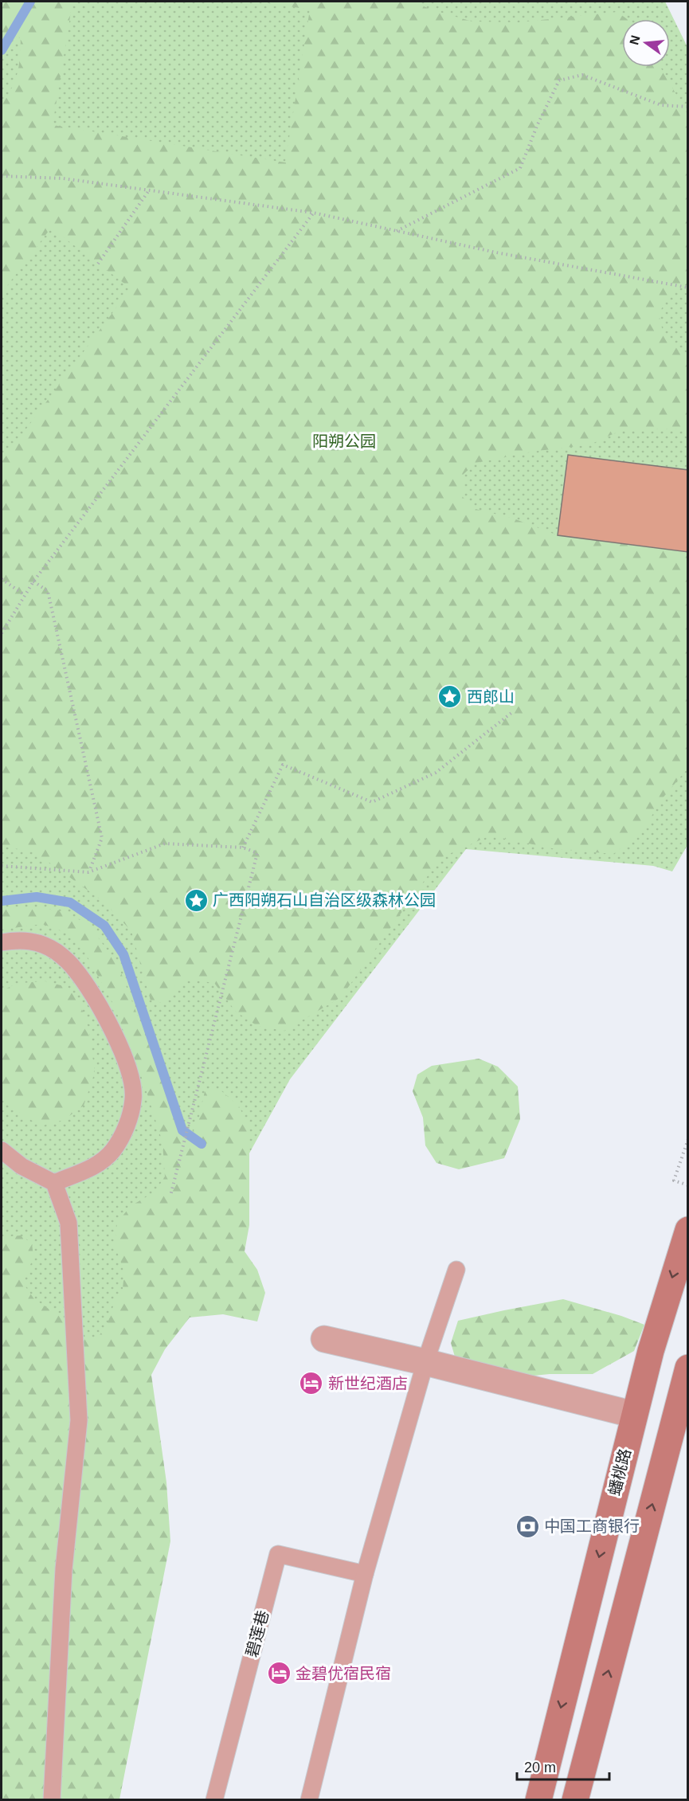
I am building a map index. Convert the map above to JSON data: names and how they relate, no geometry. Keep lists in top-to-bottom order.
{
  "streets": {
    "main road": ["蟠桃路"],
    "lane": ["碧莲巷"]
  },
  "parks": ["阳朔公园"],
  "places": {
    "place": ["西郎山", "广西阳朔石山自治区级森林公园"],
    "hotel": ["新世纪酒店", "金碧优宿民宿"],
    "bank": ["中国工商银行"]
  },
  "scale_bar": "20 m",
  "north": "left"
}
